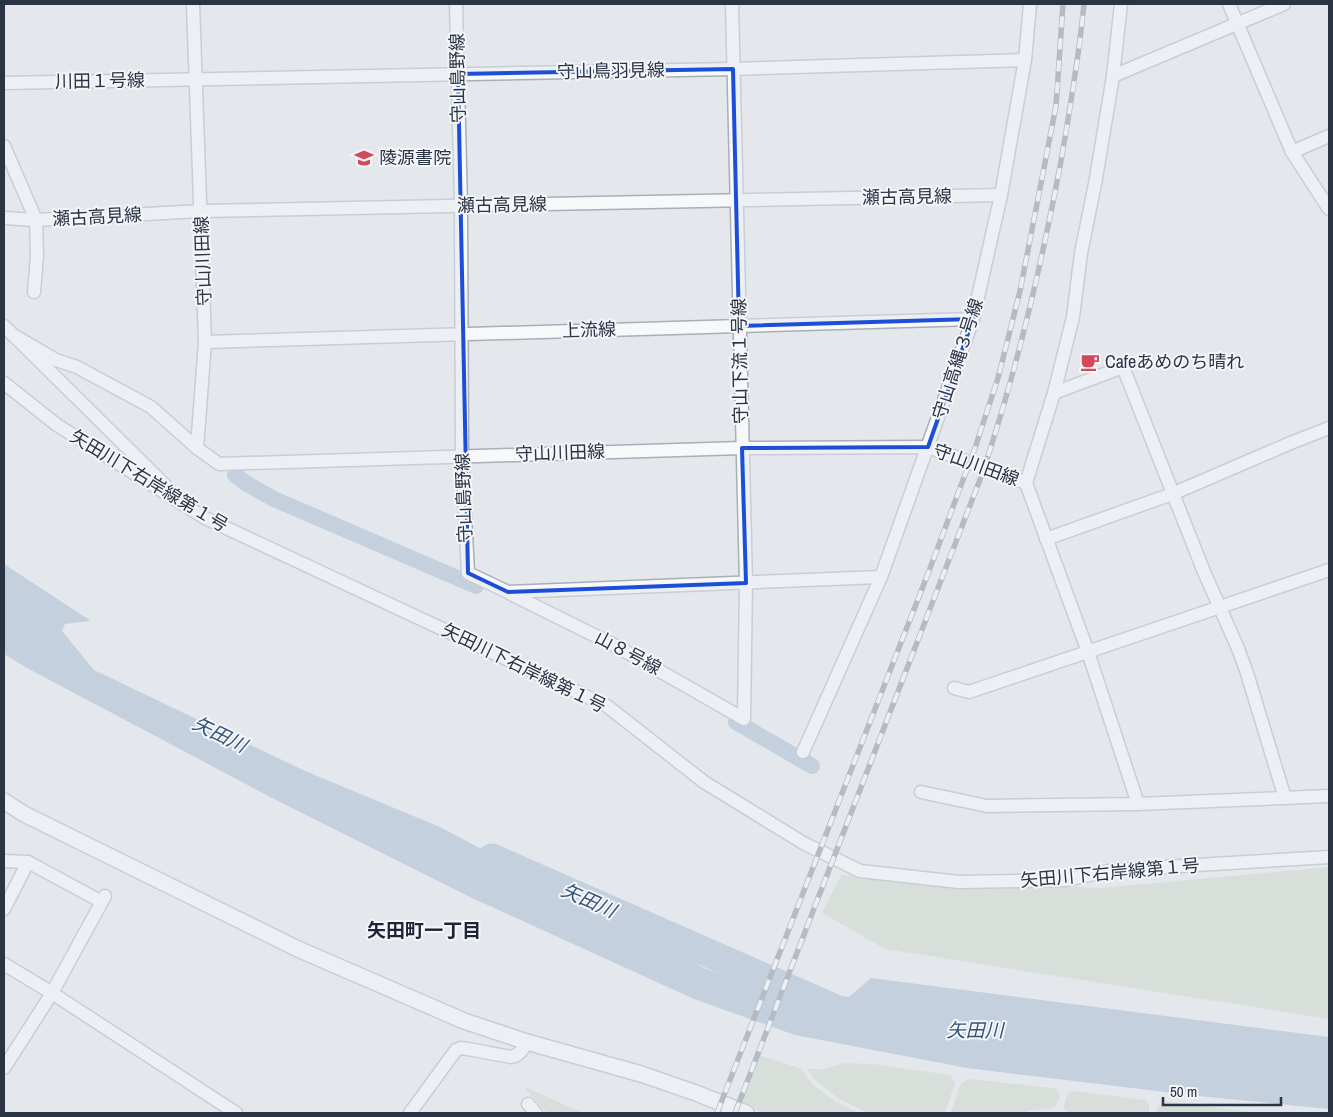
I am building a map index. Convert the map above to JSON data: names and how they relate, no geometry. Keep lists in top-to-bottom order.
{
  "streets": {
    "street": [
      "守山鳥羽見線",
      "守山島野線",
      "川田１号線",
      "瀬古高見線",
      "守山川田線",
      "上流線",
      "守山高縄３号線",
      "守山下流１号線",
      "矢田川下右岸線第１号",
      "山８号線"
    ]
  },
  "crossings": [
    ["守山鳥羽見線", "守山島野線"],
    ["守山鳥羽見線", "川田１号線"],
    ["守山鳥羽見線", "守山川田線"],
    ["守山鳥羽見線", "守山高縄３号線"],
    ["守山鳥羽見線", "守山下流１号線"],
    ["守山島野線", "瀬古高見線"],
    ["守山島野線", "守山川田線"],
    ["守山島野線", "上流線"],
    ["守山島野線", "守山高縄３号線"],
    ["守山島野線", "守山下流１号線"],
    ["守山島野線", "山８号線"],
    ["川田１号線", "守山川田線"],
    ["瀬古高見線", "守山川田線"],
    ["瀬古高見線", "守山高縄３号線"],
    ["瀬古高見線", "守山下流１号線"],
    ["守山川田線", "上流線"],
    ["守山川田線", "守山高縄３号線"],
    ["守山川田線", "守山下流１号線"],
    ["上流線", "守山高縄３号線"],
    ["上流線", "守山下流１号線"],
    ["守山下流１号線", "山８号線"]
  ],
  "districts": ["矢田町一丁目"],
  "water": ["矢田川"],
  "places": {
    "school or university": ["陵源書院"],
    "cafe": ["Cafeあめのち晴れ"]
  },
  "scale_bar": "50 m"
}
